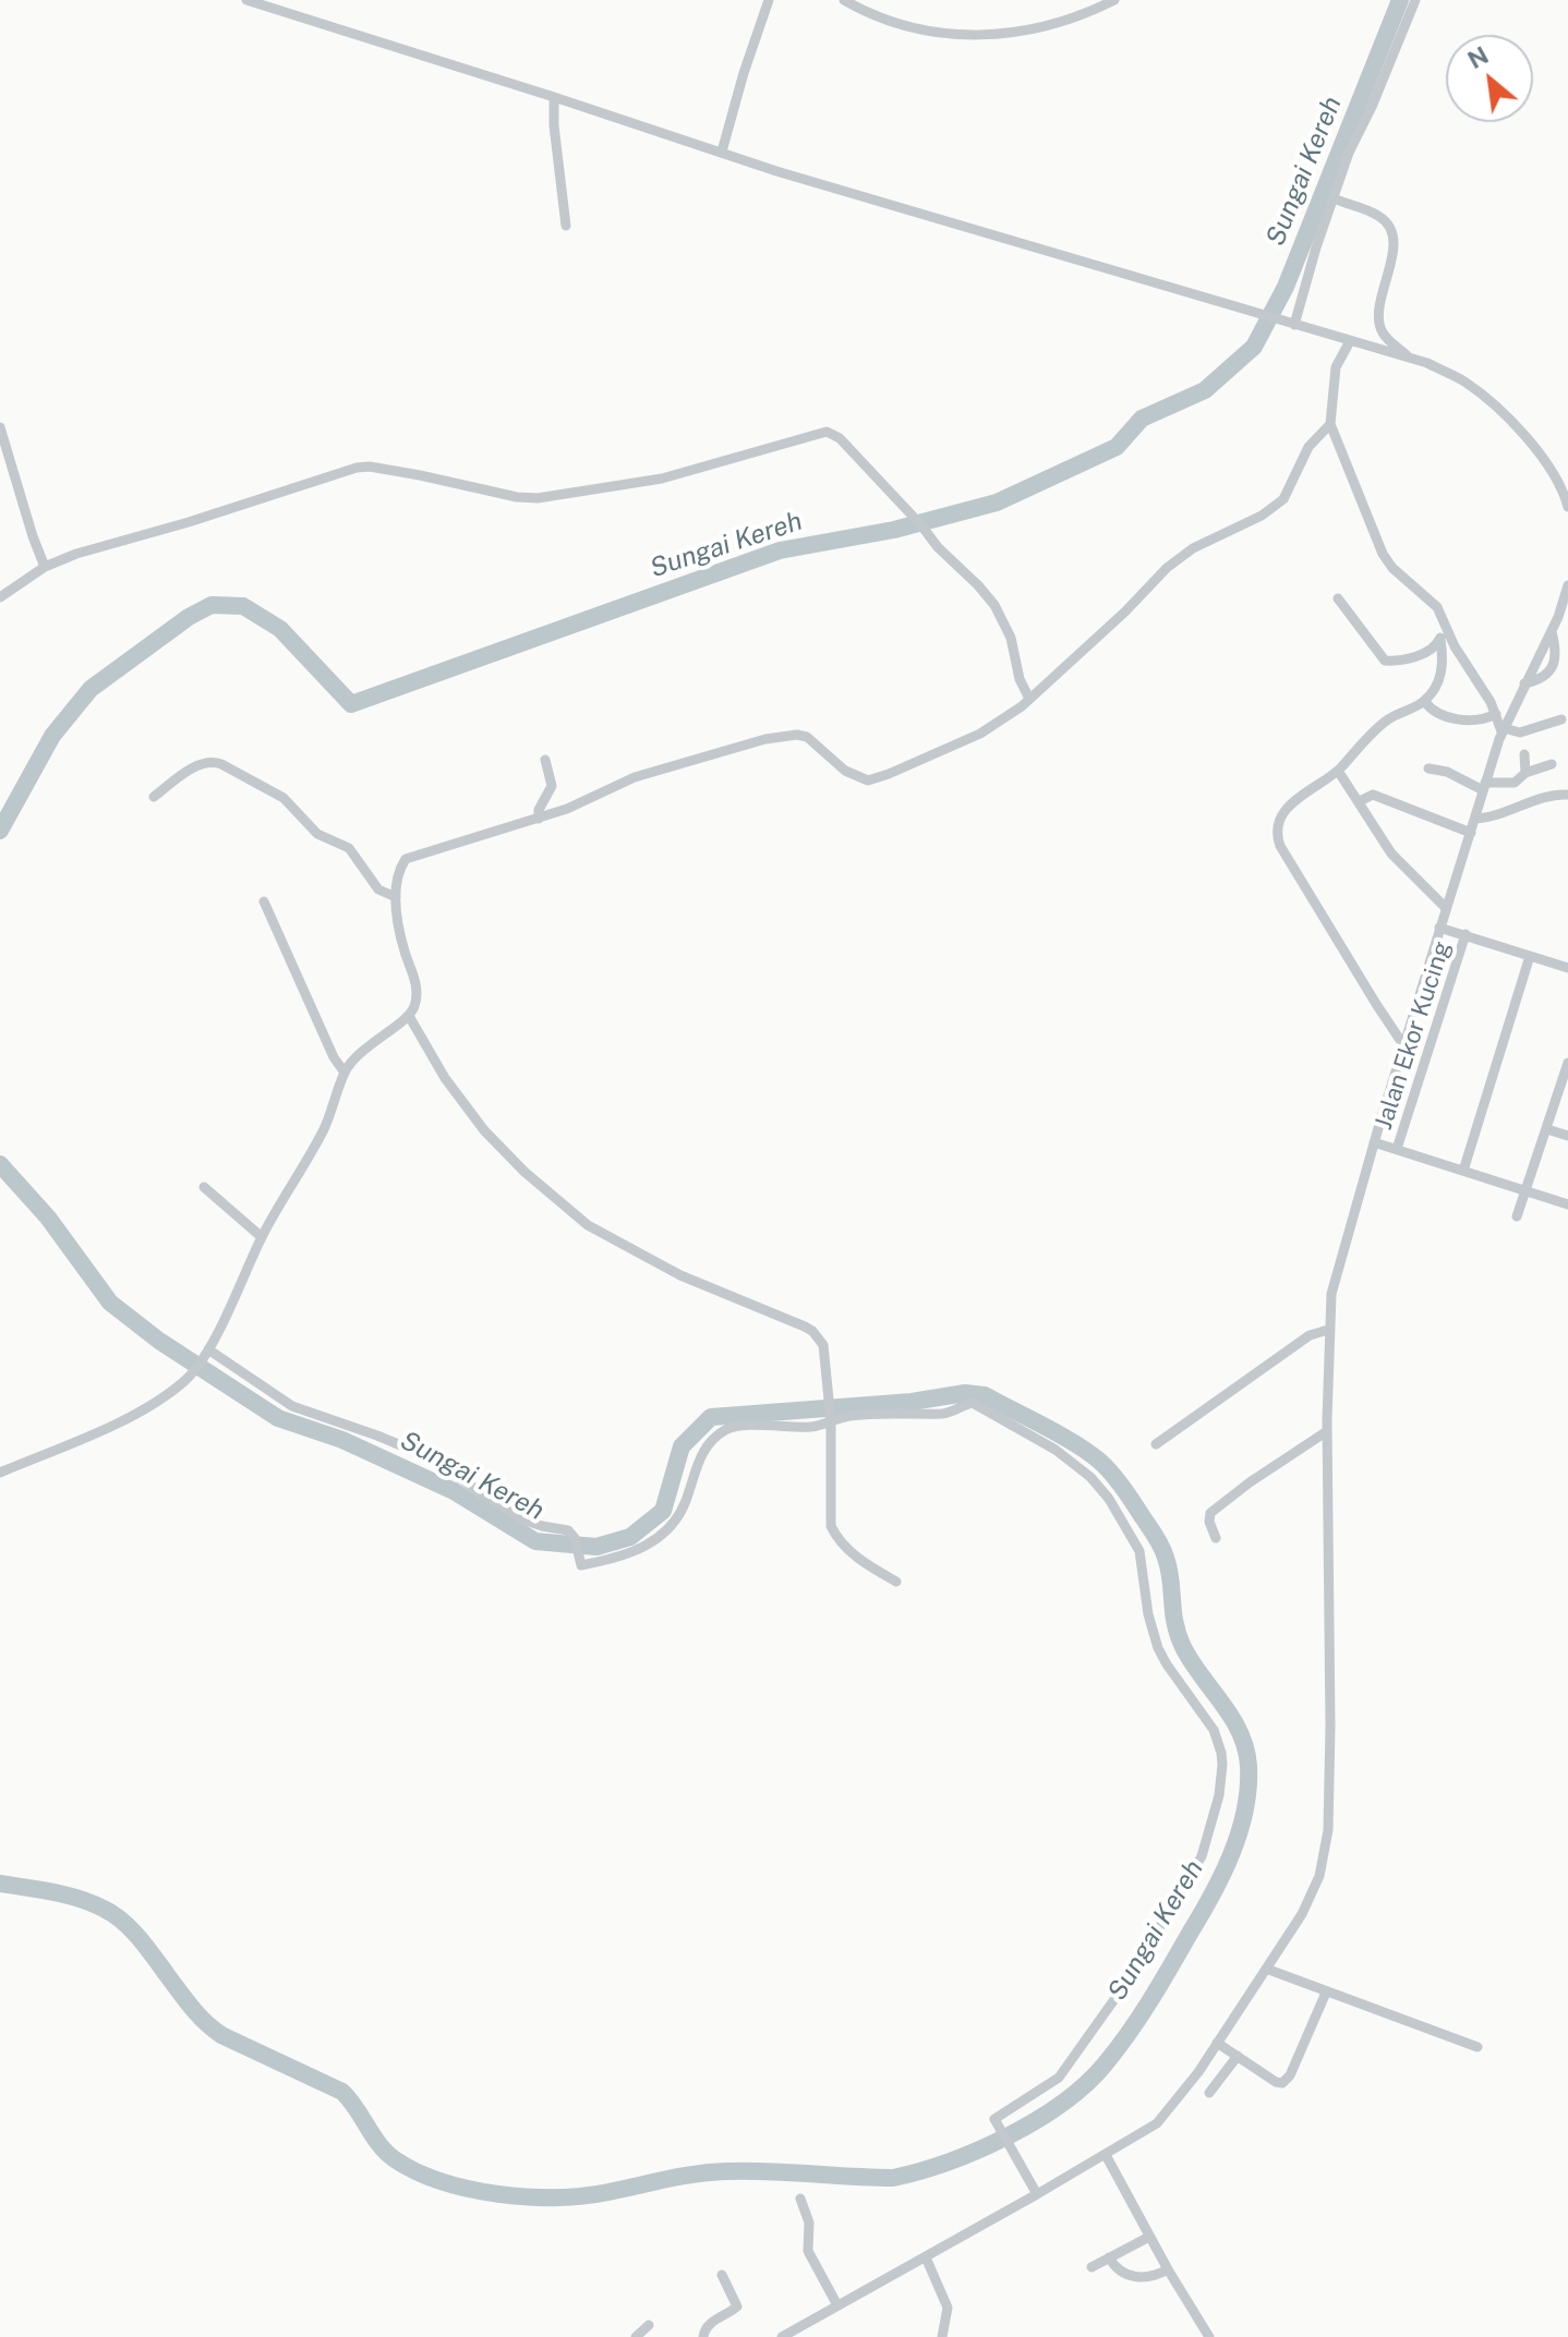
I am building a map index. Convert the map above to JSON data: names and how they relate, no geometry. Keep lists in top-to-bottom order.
{
  "streets": {
    "street": ["Jalan Ekor Kucing"]
  },
  "water": ["Sungai Kereh"],
  "north": "top left"
}
